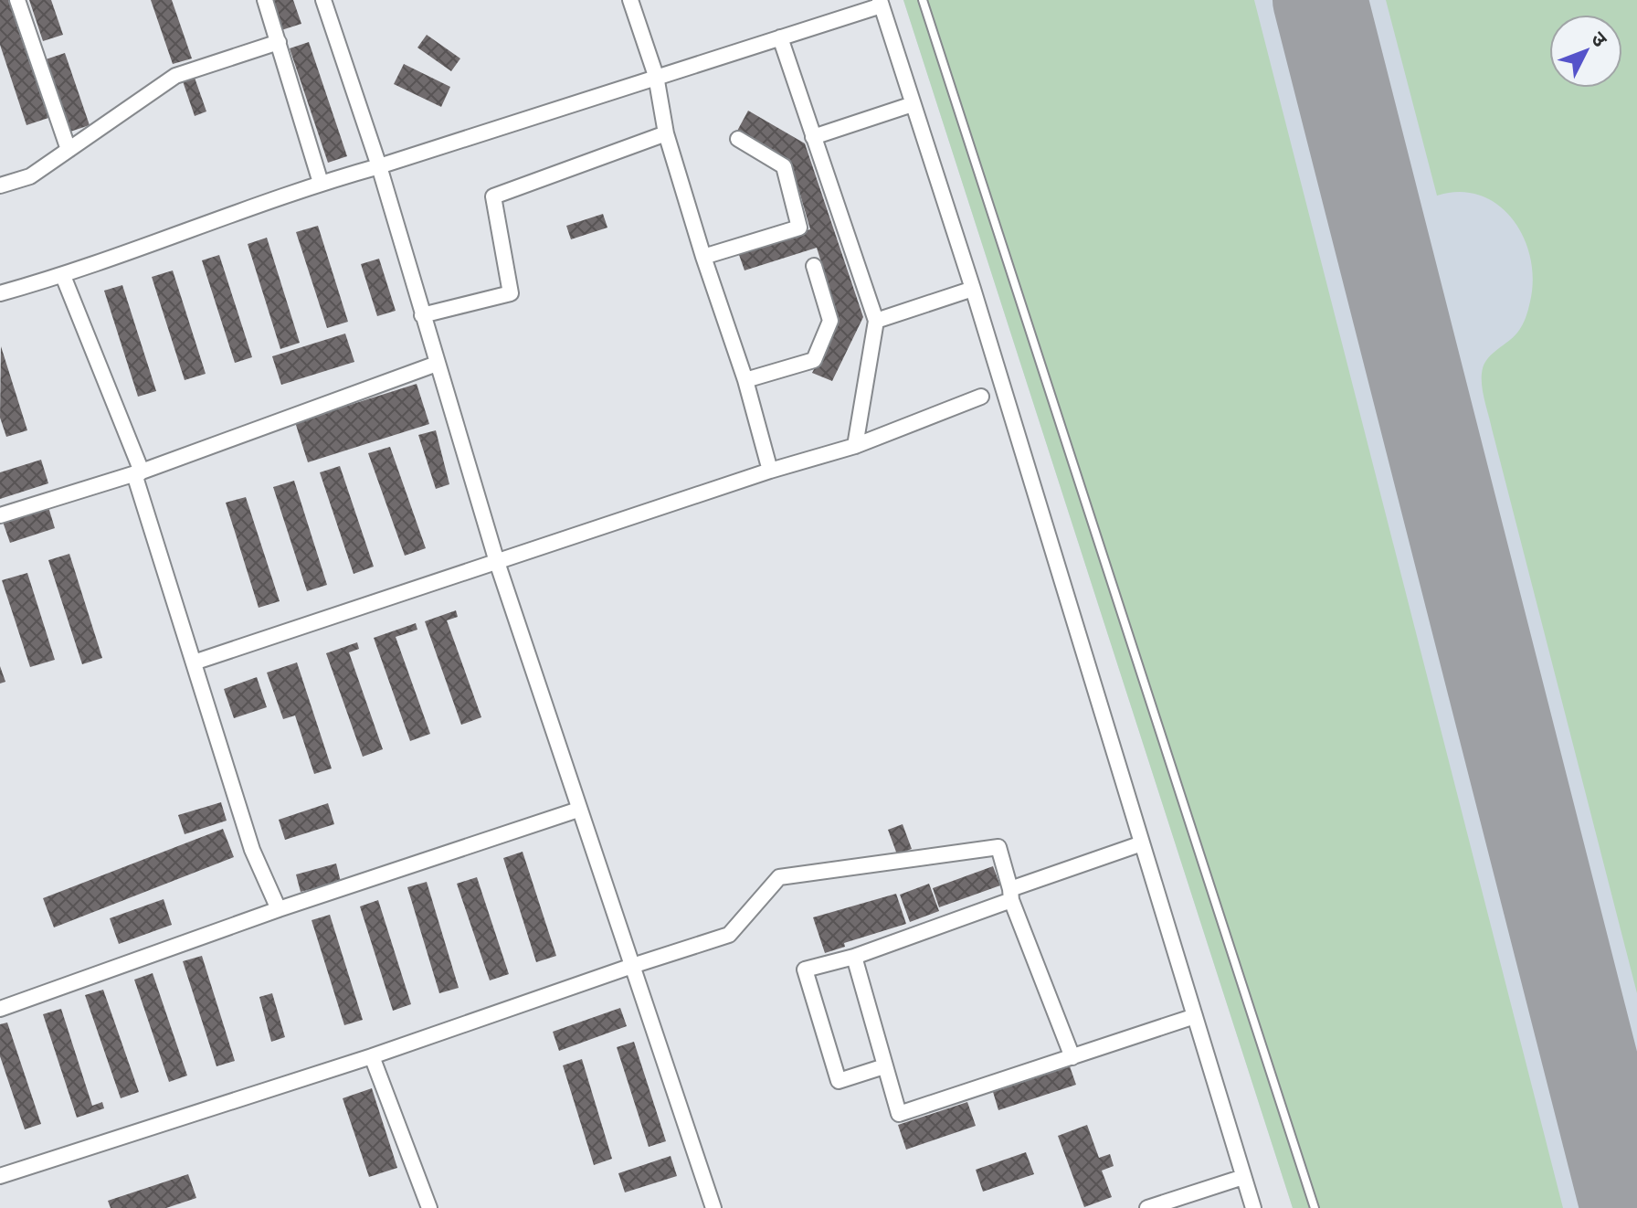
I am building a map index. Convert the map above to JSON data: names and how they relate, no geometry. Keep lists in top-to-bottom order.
{
  "north": "top right"
}
